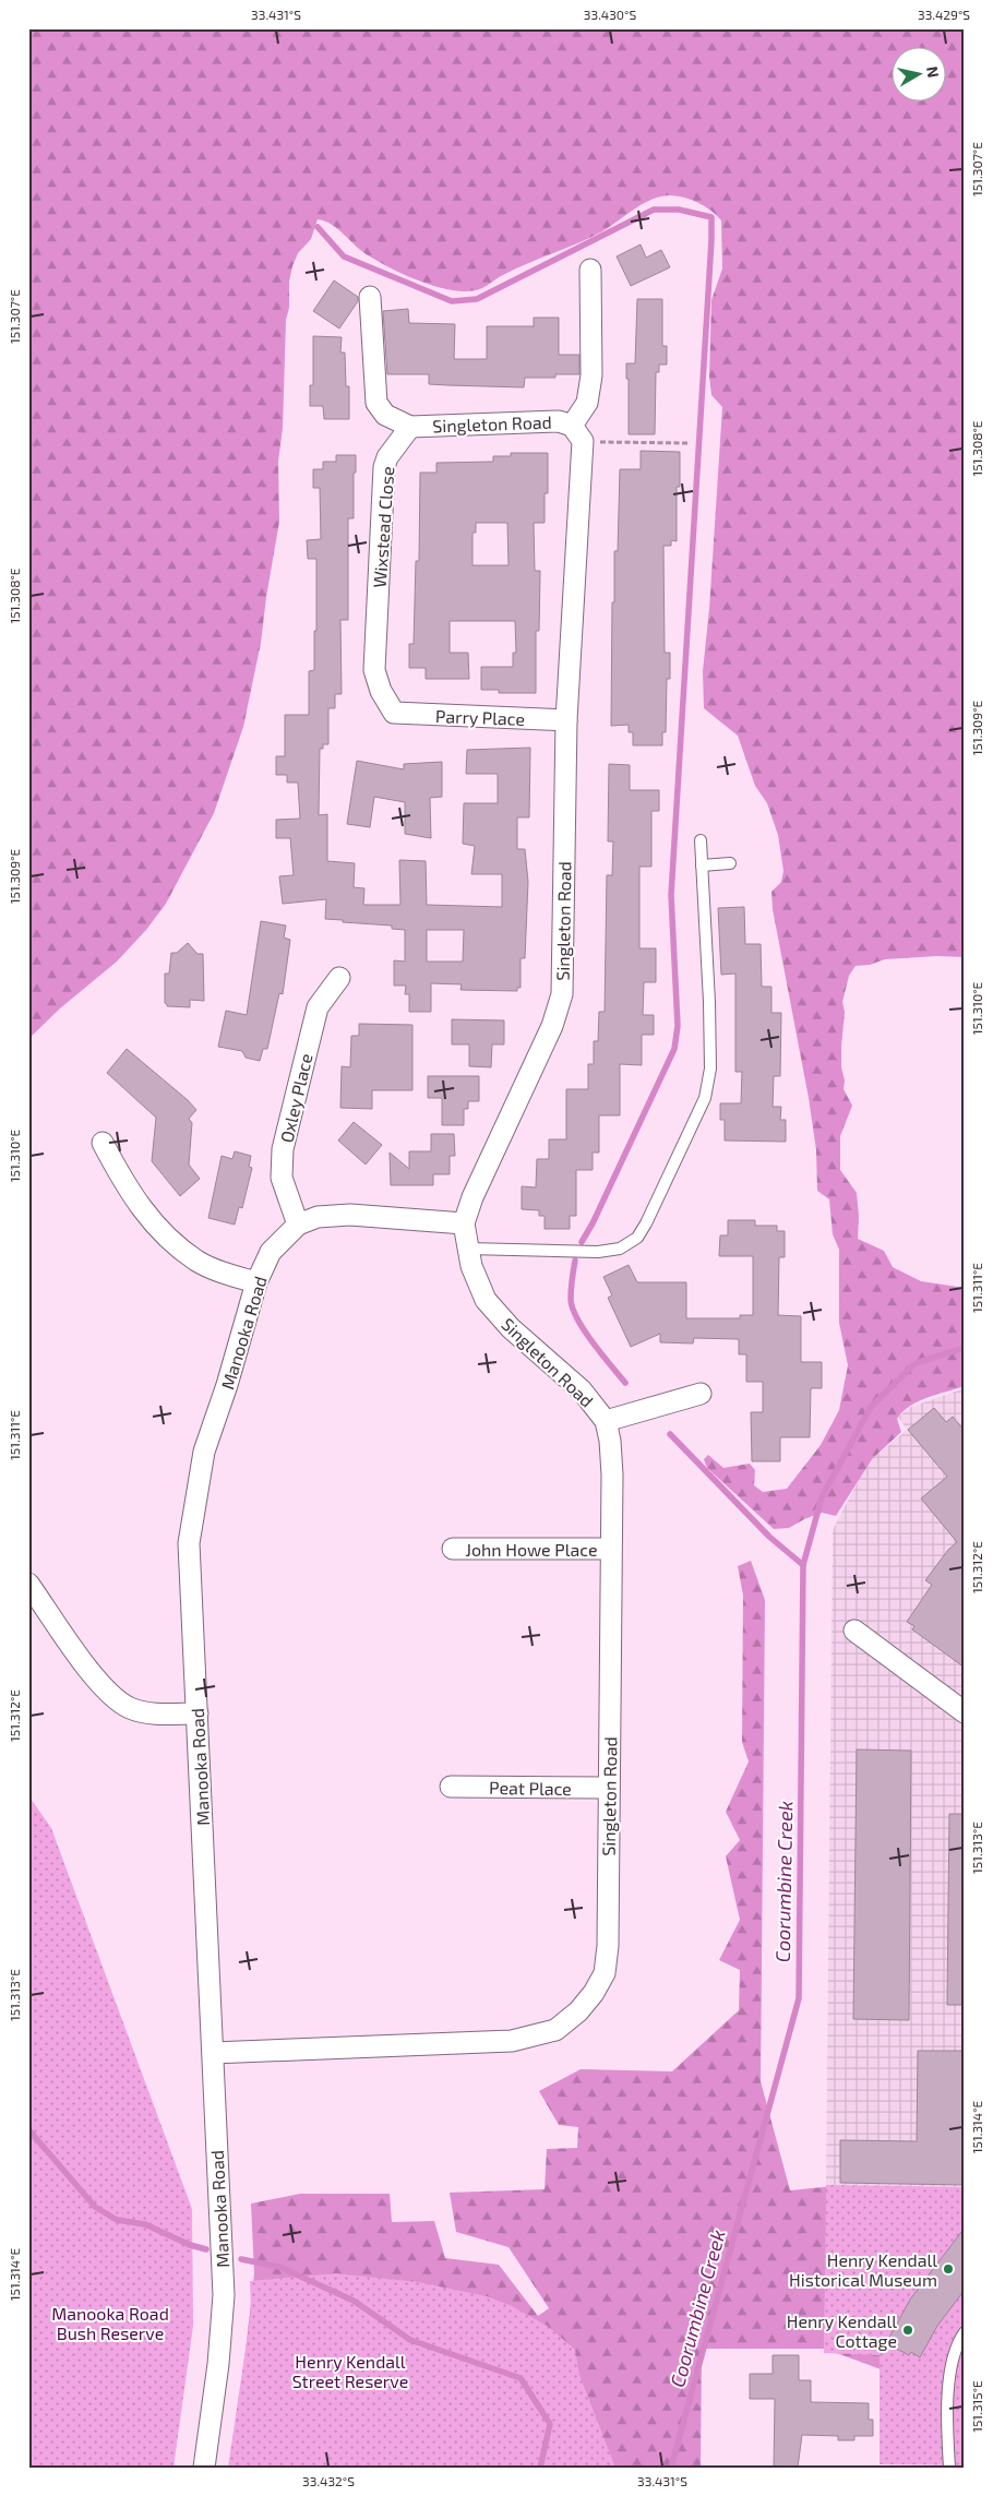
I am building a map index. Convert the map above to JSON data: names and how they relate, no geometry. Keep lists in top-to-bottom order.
{
  "streets": {
    "street": [
      "Singleton Road",
      "Wixstead Close",
      "Parry Place",
      "Oxley Place",
      "Manooka Road",
      "John Howe Place",
      "Peat Place"
    ]
  },
  "crossings": [
    ["Singleton Road", "Wixstead Close"],
    ["Singleton Road", "Parry Place"],
    ["Singleton Road", "Manooka Road"],
    ["Singleton Road", "John Howe Place"],
    ["Singleton Road", "Peat Place"],
    ["Wixstead Close", "Parry Place"],
    ["Oxley Place", "Manooka Road"]
  ],
  "water": ["Coorumbine Creek"],
  "parks": ["Manooka Road Bush Reserve", "Henry Kendall Street Reserve"],
  "places": ["Henry Kendall Historical Museum", "Henry Kendall Cottage"],
  "north": "right",
  "coordinates": [
    "33.431°S",
    "33.430°S",
    "33.429°S",
    "151.307°E",
    "151.308°E",
    "151.309°E",
    "151.310°E",
    "151.311°E",
    "151.312°E",
    "151.313°E",
    "151.314°E",
    "151.315°E",
    "33.432°S"
  ]
}
